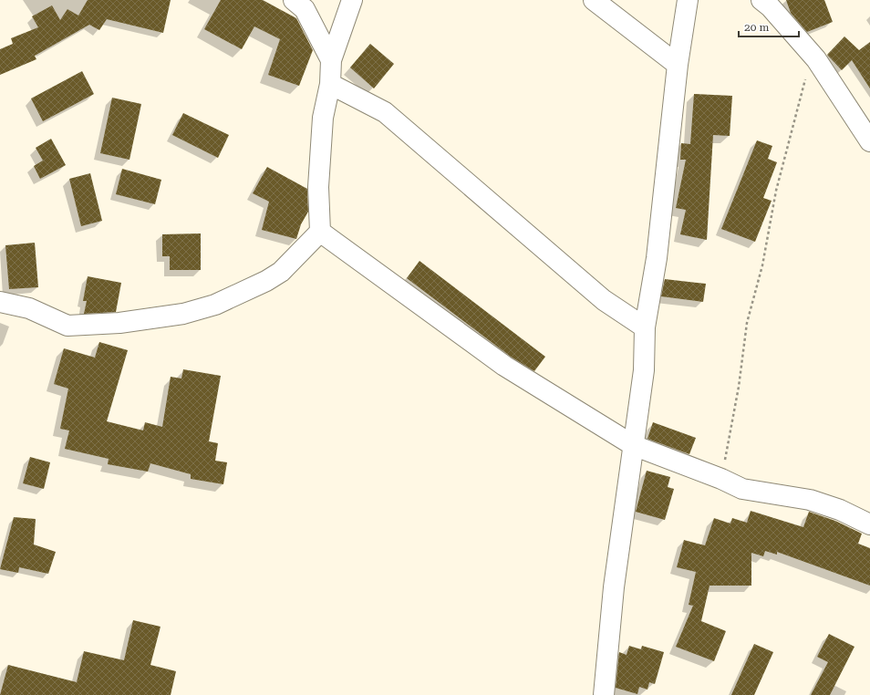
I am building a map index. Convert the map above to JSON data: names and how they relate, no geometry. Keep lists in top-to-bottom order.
{
  "scale_bar": "20 m"
}
